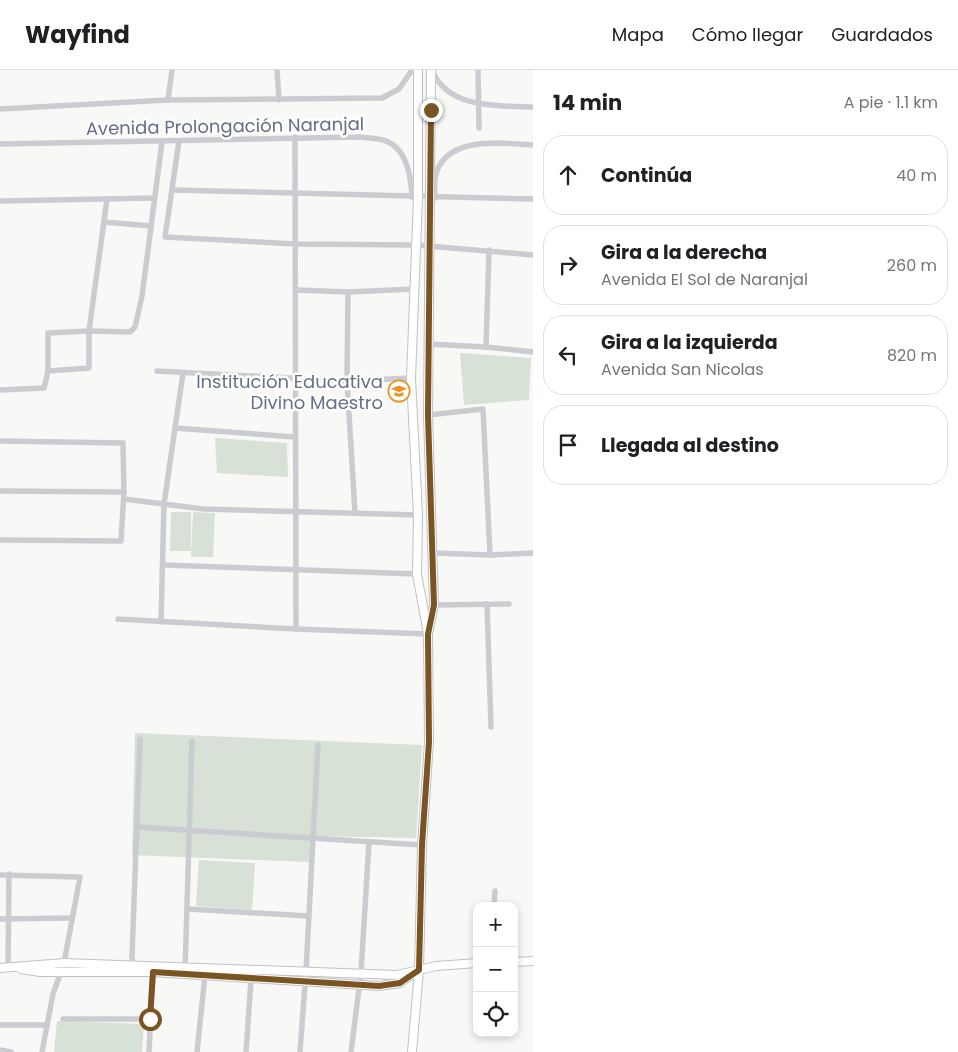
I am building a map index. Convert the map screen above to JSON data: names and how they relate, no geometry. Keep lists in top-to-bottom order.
{
  "streets": {
    "street": ["Avenida Prolongación Naranjal"]
  },
  "places": {
    "school or university": ["Institución Educativa Divino Maestro"]
  },
  "page": {
    "header": "Wayfind",
    "nav": ["Mapa", "Cómo llegar", "Guardados"],
    "heading": ["14 min", "A pie · 1.1 km"],
    "list": [
      ["Continúa", "40 m"],
      ["Gira a la derecha", "Avenida El Sol de Naranjal", "260 m"],
      ["Gira a la izquierda", "Avenida San Nicolas", "820 m"],
      "Llegada al destino"
    ],
    "map_buttons": ["+", "−"]
  }
}
